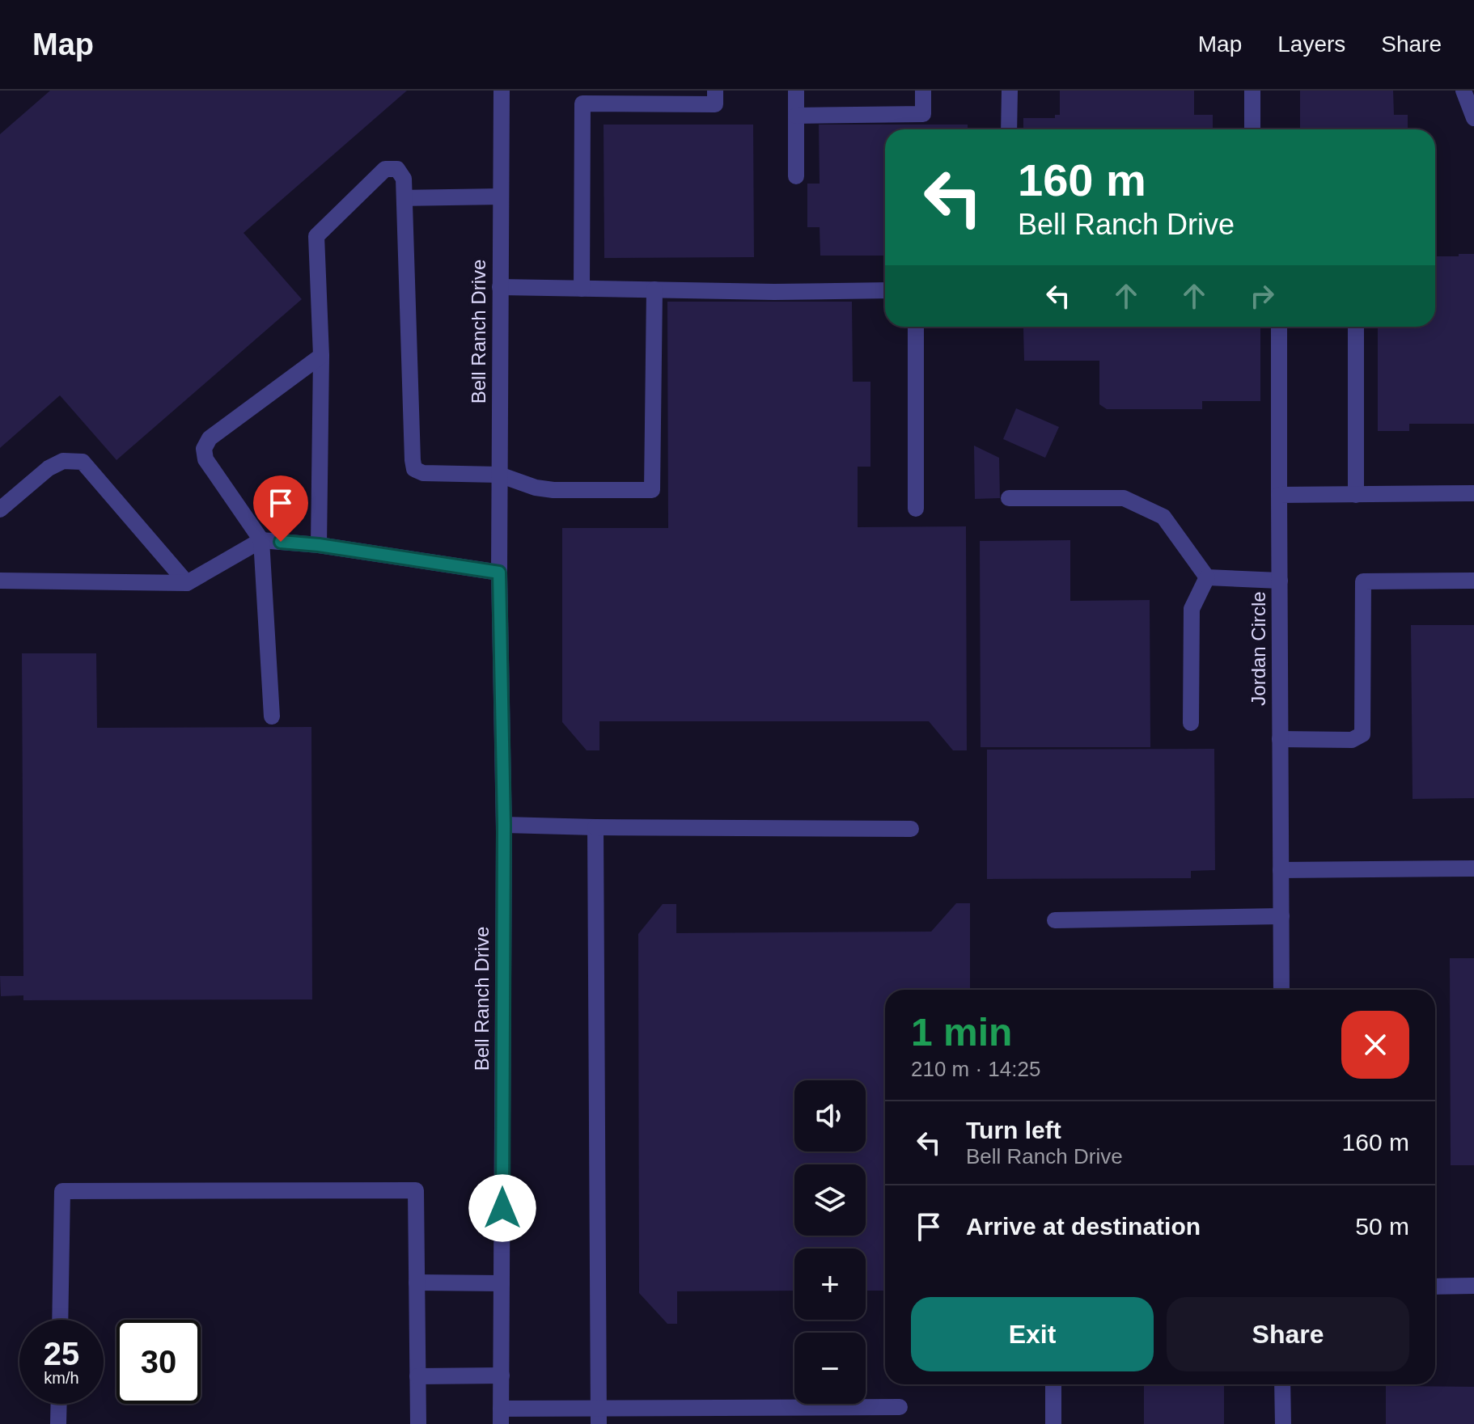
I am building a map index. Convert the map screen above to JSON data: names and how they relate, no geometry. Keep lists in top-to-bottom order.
{
  "streets": {
    "street": ["Bell Ranch Drive", "Jordan Circle"]
  },
  "page": {
    "header": "Map",
    "nav": ["Map", "Layers", "Share"],
    "turn": ["160 m", "Bell Ranch Drive"],
    "heading": ["1 min", "210 m · 14:25"],
    "map_buttons": ["+", "−"],
    "list": [
      {
        "name": "Turn left",
        "note": "Bell Ranch Drive",
        "value": "160 m"
      },
      {
        "name": "Arrive at destination",
        "value": "50 m"
      }
    ],
    "buttons": ["Exit", "Share"],
    "speed": "25 km/h",
    "limit": "30"
  }
}
